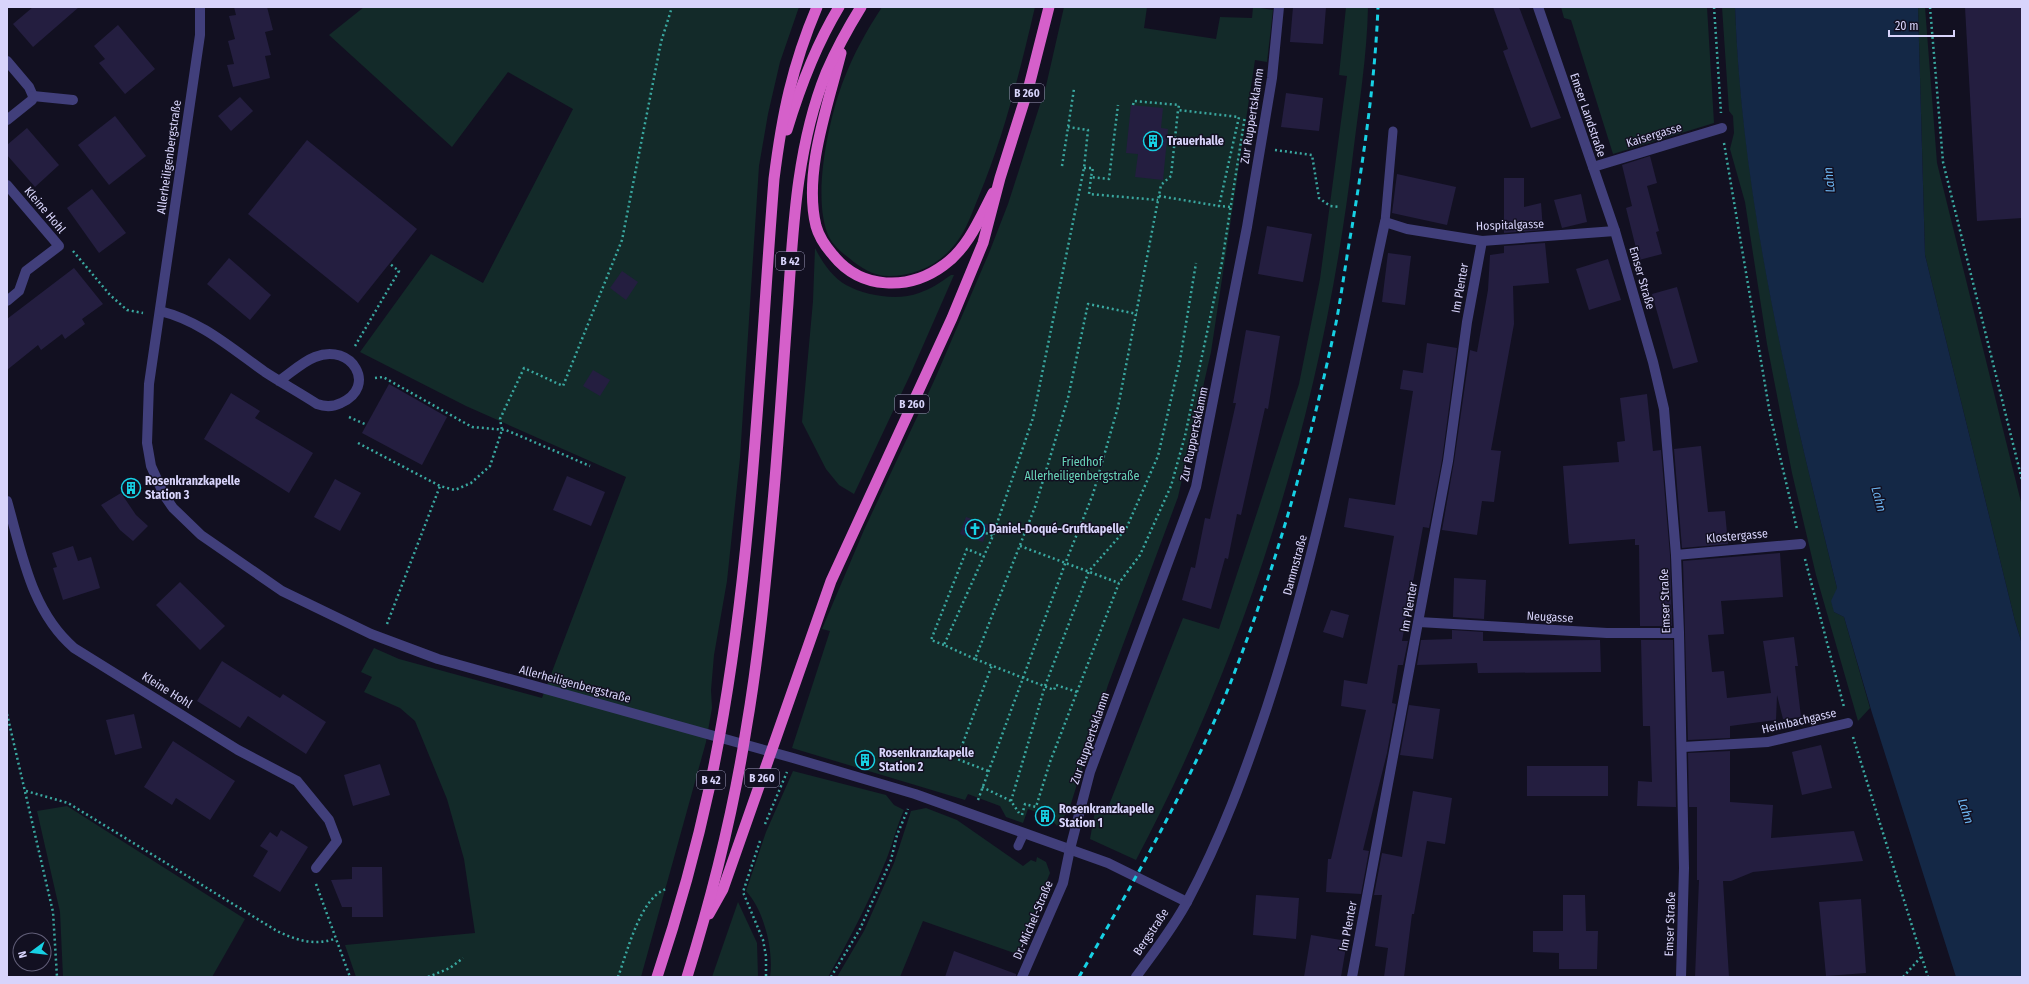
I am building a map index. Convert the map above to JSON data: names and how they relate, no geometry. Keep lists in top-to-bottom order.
{
  "streets": {
    "highway": ["B 260", "B 42"],
    "street": [
      "Emser Landstraße",
      "Zur Ruppertsklamm",
      "Kaisergasse",
      "Allerheiligenbergstraße",
      "Kleine Hohl",
      "Hospitalgasse",
      "Emser Straße",
      "Im Plenter",
      "Klostergasse",
      "Dammstraße",
      "Neugasse",
      "Heimbachgasse",
      "Dr.-Michel-Straße",
      "Bergstraße"
    ]
  },
  "crossings": [
    ["B 260", "B 42"],
    ["Emser Landstraße", "Kaisergasse"],
    ["Emser Landstraße", "Hospitalgasse"],
    ["Emser Landstraße", "Emser Straße"],
    ["Zur Ruppertsklamm", "Allerheiligenbergstraße"],
    ["Zur Ruppertsklamm", "Dr.-Michel-Straße"],
    ["Allerheiligenbergstraße", "Dammstraße"],
    ["Allerheiligenbergstraße", "Dr.-Michel-Straße"],
    ["Allerheiligenbergstraße", "Bergstraße"],
    ["Hospitalgasse", "Emser Straße"],
    ["Hospitalgasse", "Im Plenter"],
    ["Hospitalgasse", "Dammstraße"],
    ["Emser Straße", "Klostergasse"],
    ["Emser Straße", "Neugasse"],
    ["Emser Straße", "Heimbachgasse"],
    ["Im Plenter", "Neugasse"],
    ["Dammstraße", "Bergstraße"]
  ],
  "water": ["Lahn"],
  "parks": ["Friedhof Allerheiligenbergstraße"],
  "places": {
    "building": [
      "Trauerhalle",
      "Rosenkranzkapelle Station 3",
      "Rosenkranzkapelle Station 2",
      "Rosenkranzkapelle Station 1"
    ],
    "church": ["Daniel-Doqué-Gruftkapelle"]
  },
  "scale_bar": "20 m",
  "north": "left"
}
